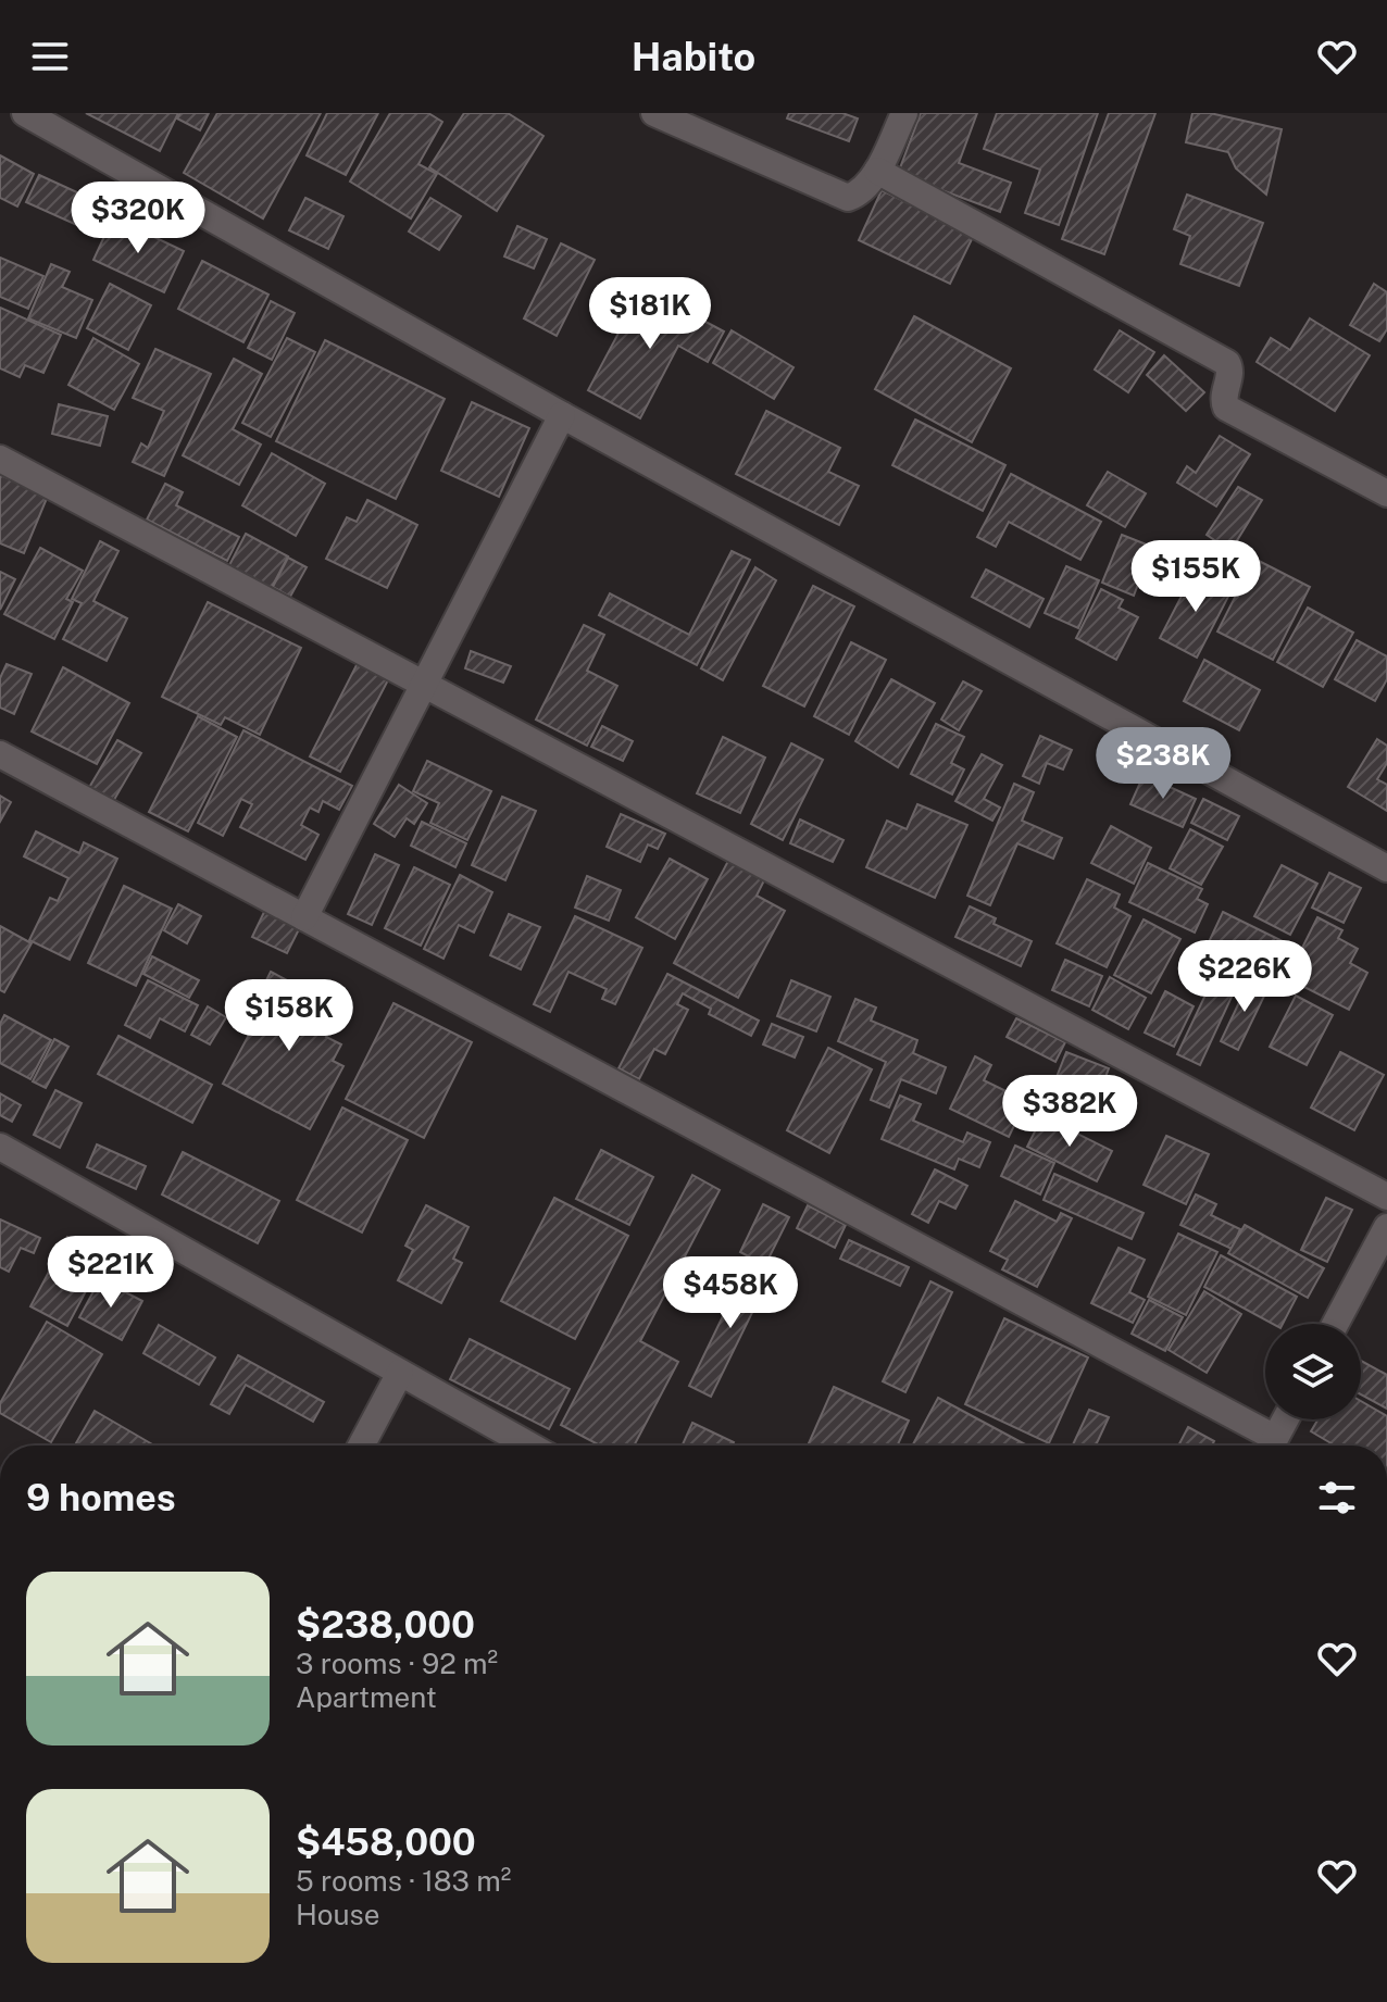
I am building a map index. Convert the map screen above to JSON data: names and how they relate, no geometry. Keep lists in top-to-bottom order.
{
  "page": {
    "header": "Habito",
    "price": [
      "$320K",
      "$181K",
      "$155K",
      "$238K",
      "$226K",
      "$158K",
      "$382K",
      "$221K",
      "$458K"
    ],
    "heading": "9 homes",
    "list": [
      {
        "name": "$238,000",
        "note": "3 rooms · 92 m² · Apartment"
      },
      {
        "name": "$458,000",
        "note": "5 rooms · 183 m² · House"
      }
    ]
  }
}
